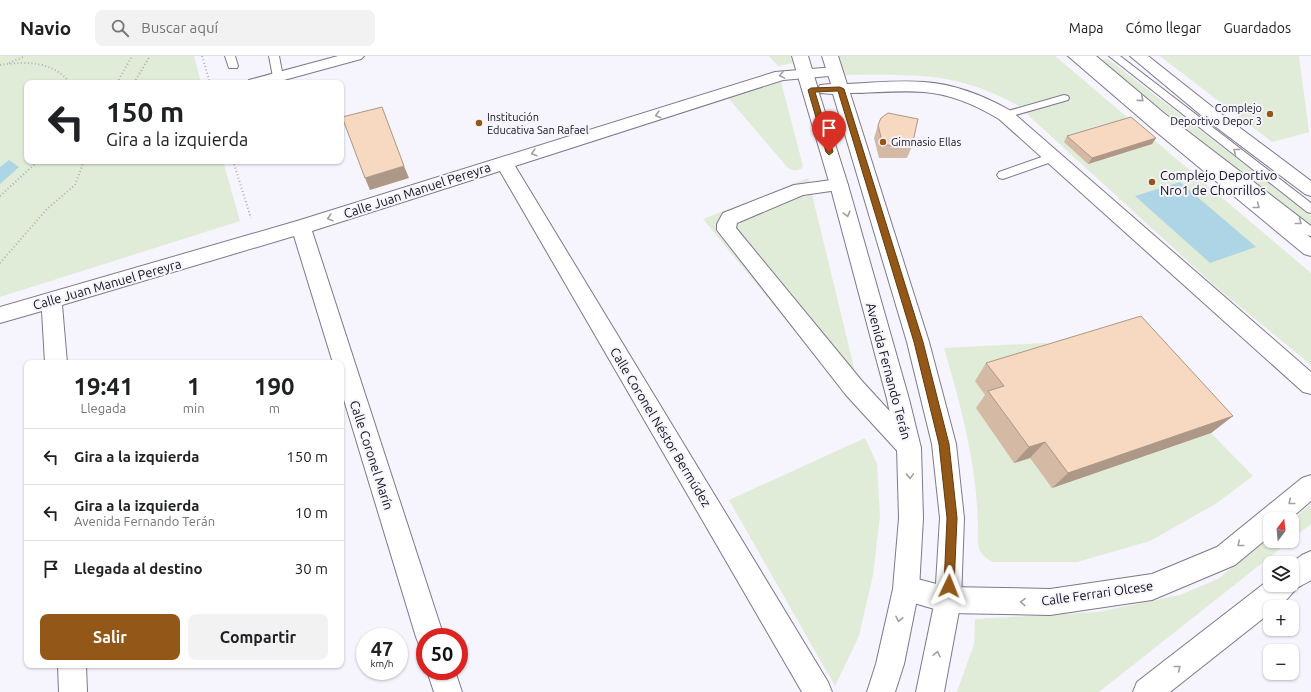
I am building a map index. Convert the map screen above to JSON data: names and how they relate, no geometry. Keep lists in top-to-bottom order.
{
  "streets": {
    "street": [
      "Calle Juan Manuel Pereyra",
      "Avenida Fernando Terán",
      "Calle Coronel Néstor Bermúdez",
      "Calle Coronel Marín",
      "Calle Ferrari Olcese"
    ]
  },
  "crossings": [
    ["Calle Juan Manuel Pereyra", "Avenida Fernando Terán"],
    ["Calle Juan Manuel Pereyra", "Calle Coronel Néstor Bermúdez"],
    ["Calle Juan Manuel Pereyra", "Calle Coronel Marín"],
    ["Avenida Fernando Terán", "Calle Ferrari Olcese"]
  ],
  "one_way": ["Calle Juan Manuel Pereyra"],
  "places": [
    "Complejo Deportivo Depor 3",
    "Institución Educativa San Rafael",
    "Gimnasio Ellas",
    "Complejo Deportivo Nro1 de Chorrillos"
  ],
  "north": "top",
  "page": {
    "header": "Navio",
    "search": "Buscar aquí",
    "nav": ["Mapa", "Cómo llegar", "Guardados"],
    "turn": ["150 m", "Gira a la izquierda"],
    "eta": [
      "19:41",
      "Llegada",
      "1",
      "min",
      "190",
      "m"
    ],
    "list": [
      {
        "name": "Gira a la izquierda",
        "value": "150 m"
      },
      {
        "name": "Gira a la izquierda",
        "note": "Avenida Fernando Terán",
        "value": "10 m"
      },
      {
        "name": "Llegada al destino",
        "value": "30 m"
      }
    ],
    "map_buttons": ["+", "−"],
    "buttons": ["Salir", "Compartir"],
    "speed": "47 km/h",
    "limit": "50"
  }
}
